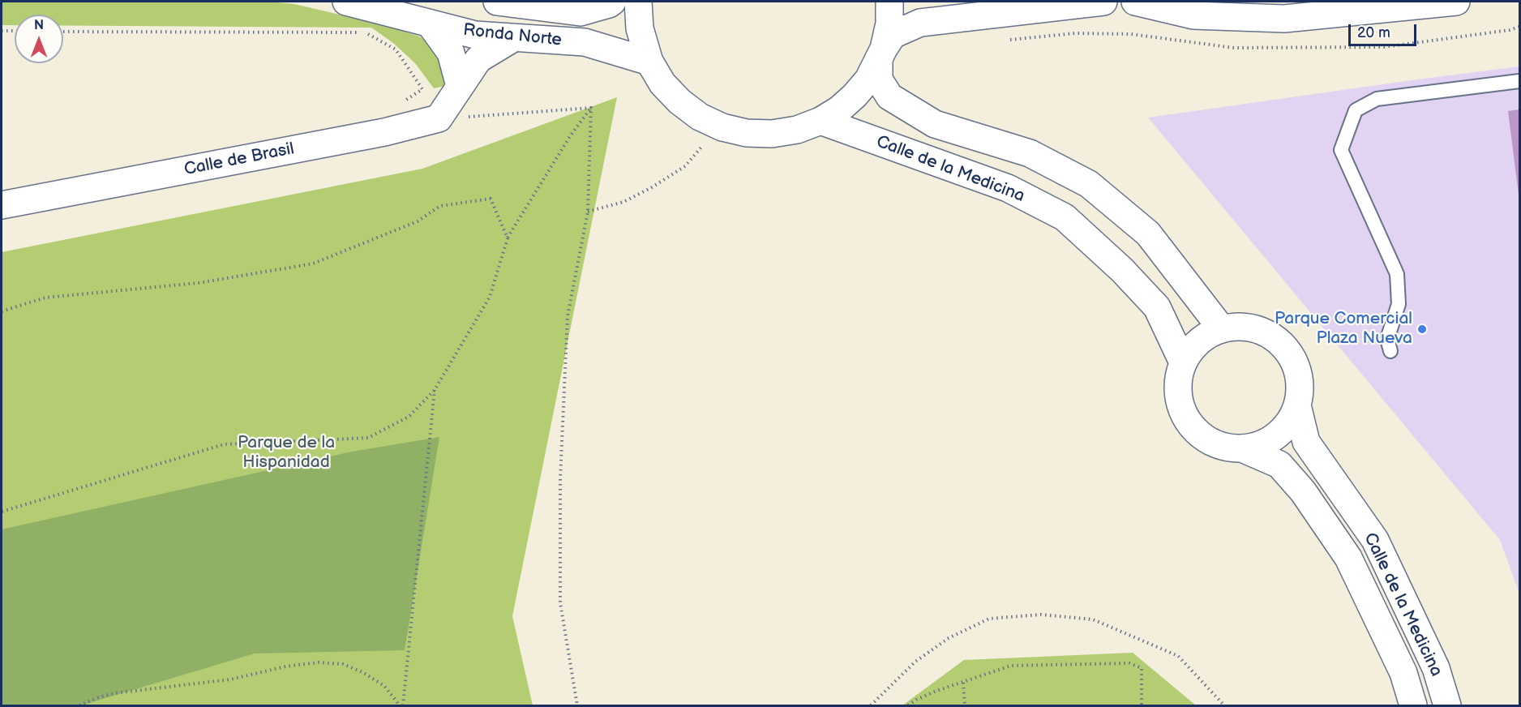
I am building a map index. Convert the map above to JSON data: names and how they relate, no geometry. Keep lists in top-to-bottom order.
{
  "streets": {
    "main road": ["Ronda Norte", "Calle de Brasil", "Calle de la Medicina"]
  },
  "parks": ["Parque de la Hispanidad"],
  "places": ["Parque Comercial Plaza Nueva"],
  "scale_bar": "20 m",
  "north": "top"
}
